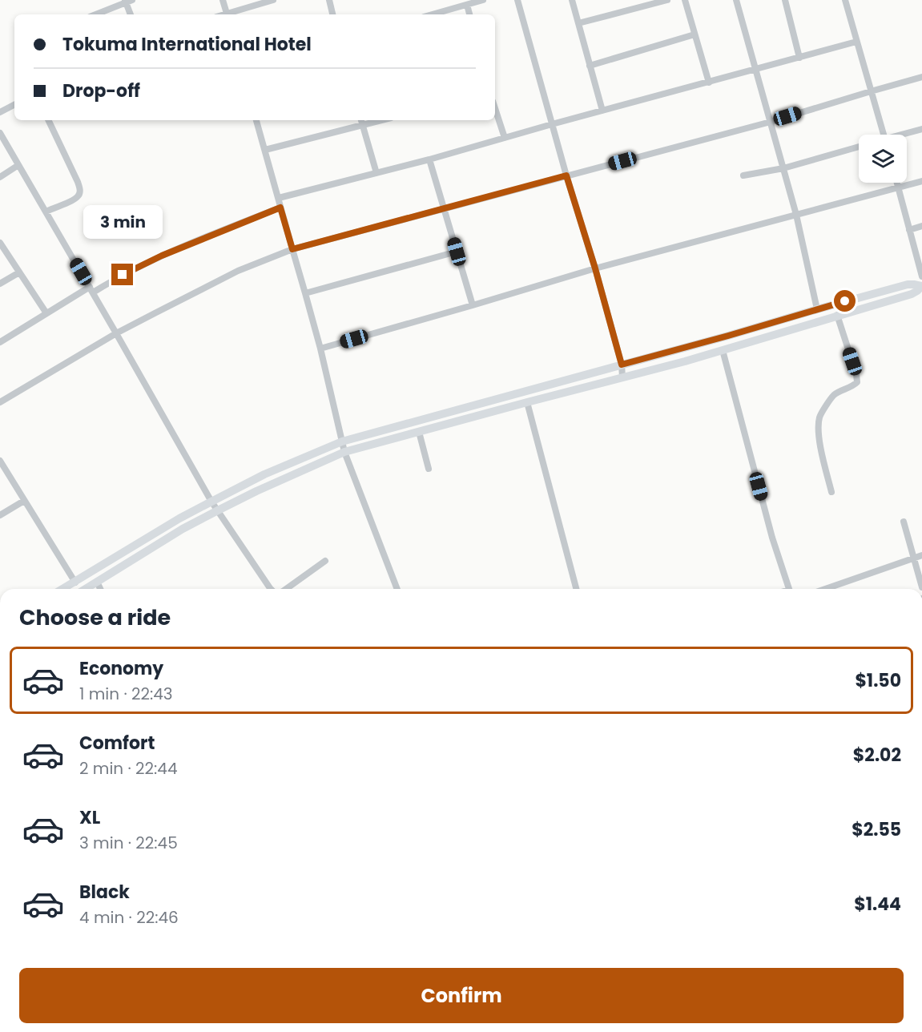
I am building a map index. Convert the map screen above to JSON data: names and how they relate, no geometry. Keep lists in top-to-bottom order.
{
  "page": {
    "banner": ["Tokuma International Hotel", "Drop-off"],
    "bubble": "3 min",
    "heading": "Choose a ride",
    "list": [
      {
        "name": "Economy",
        "note": "1 min · 22:43",
        "value": "$1.50"
      },
      {
        "name": "Comfort",
        "note": "2 min · 22:44",
        "value": "$2.02"
      },
      {
        "name": "XL",
        "note": "3 min · 22:45",
        "value": "$2.55"
      },
      {
        "name": "Black",
        "note": "4 min · 22:46",
        "value": "$1.44"
      }
    ],
    "buttons": "Confirm"
  }
}
